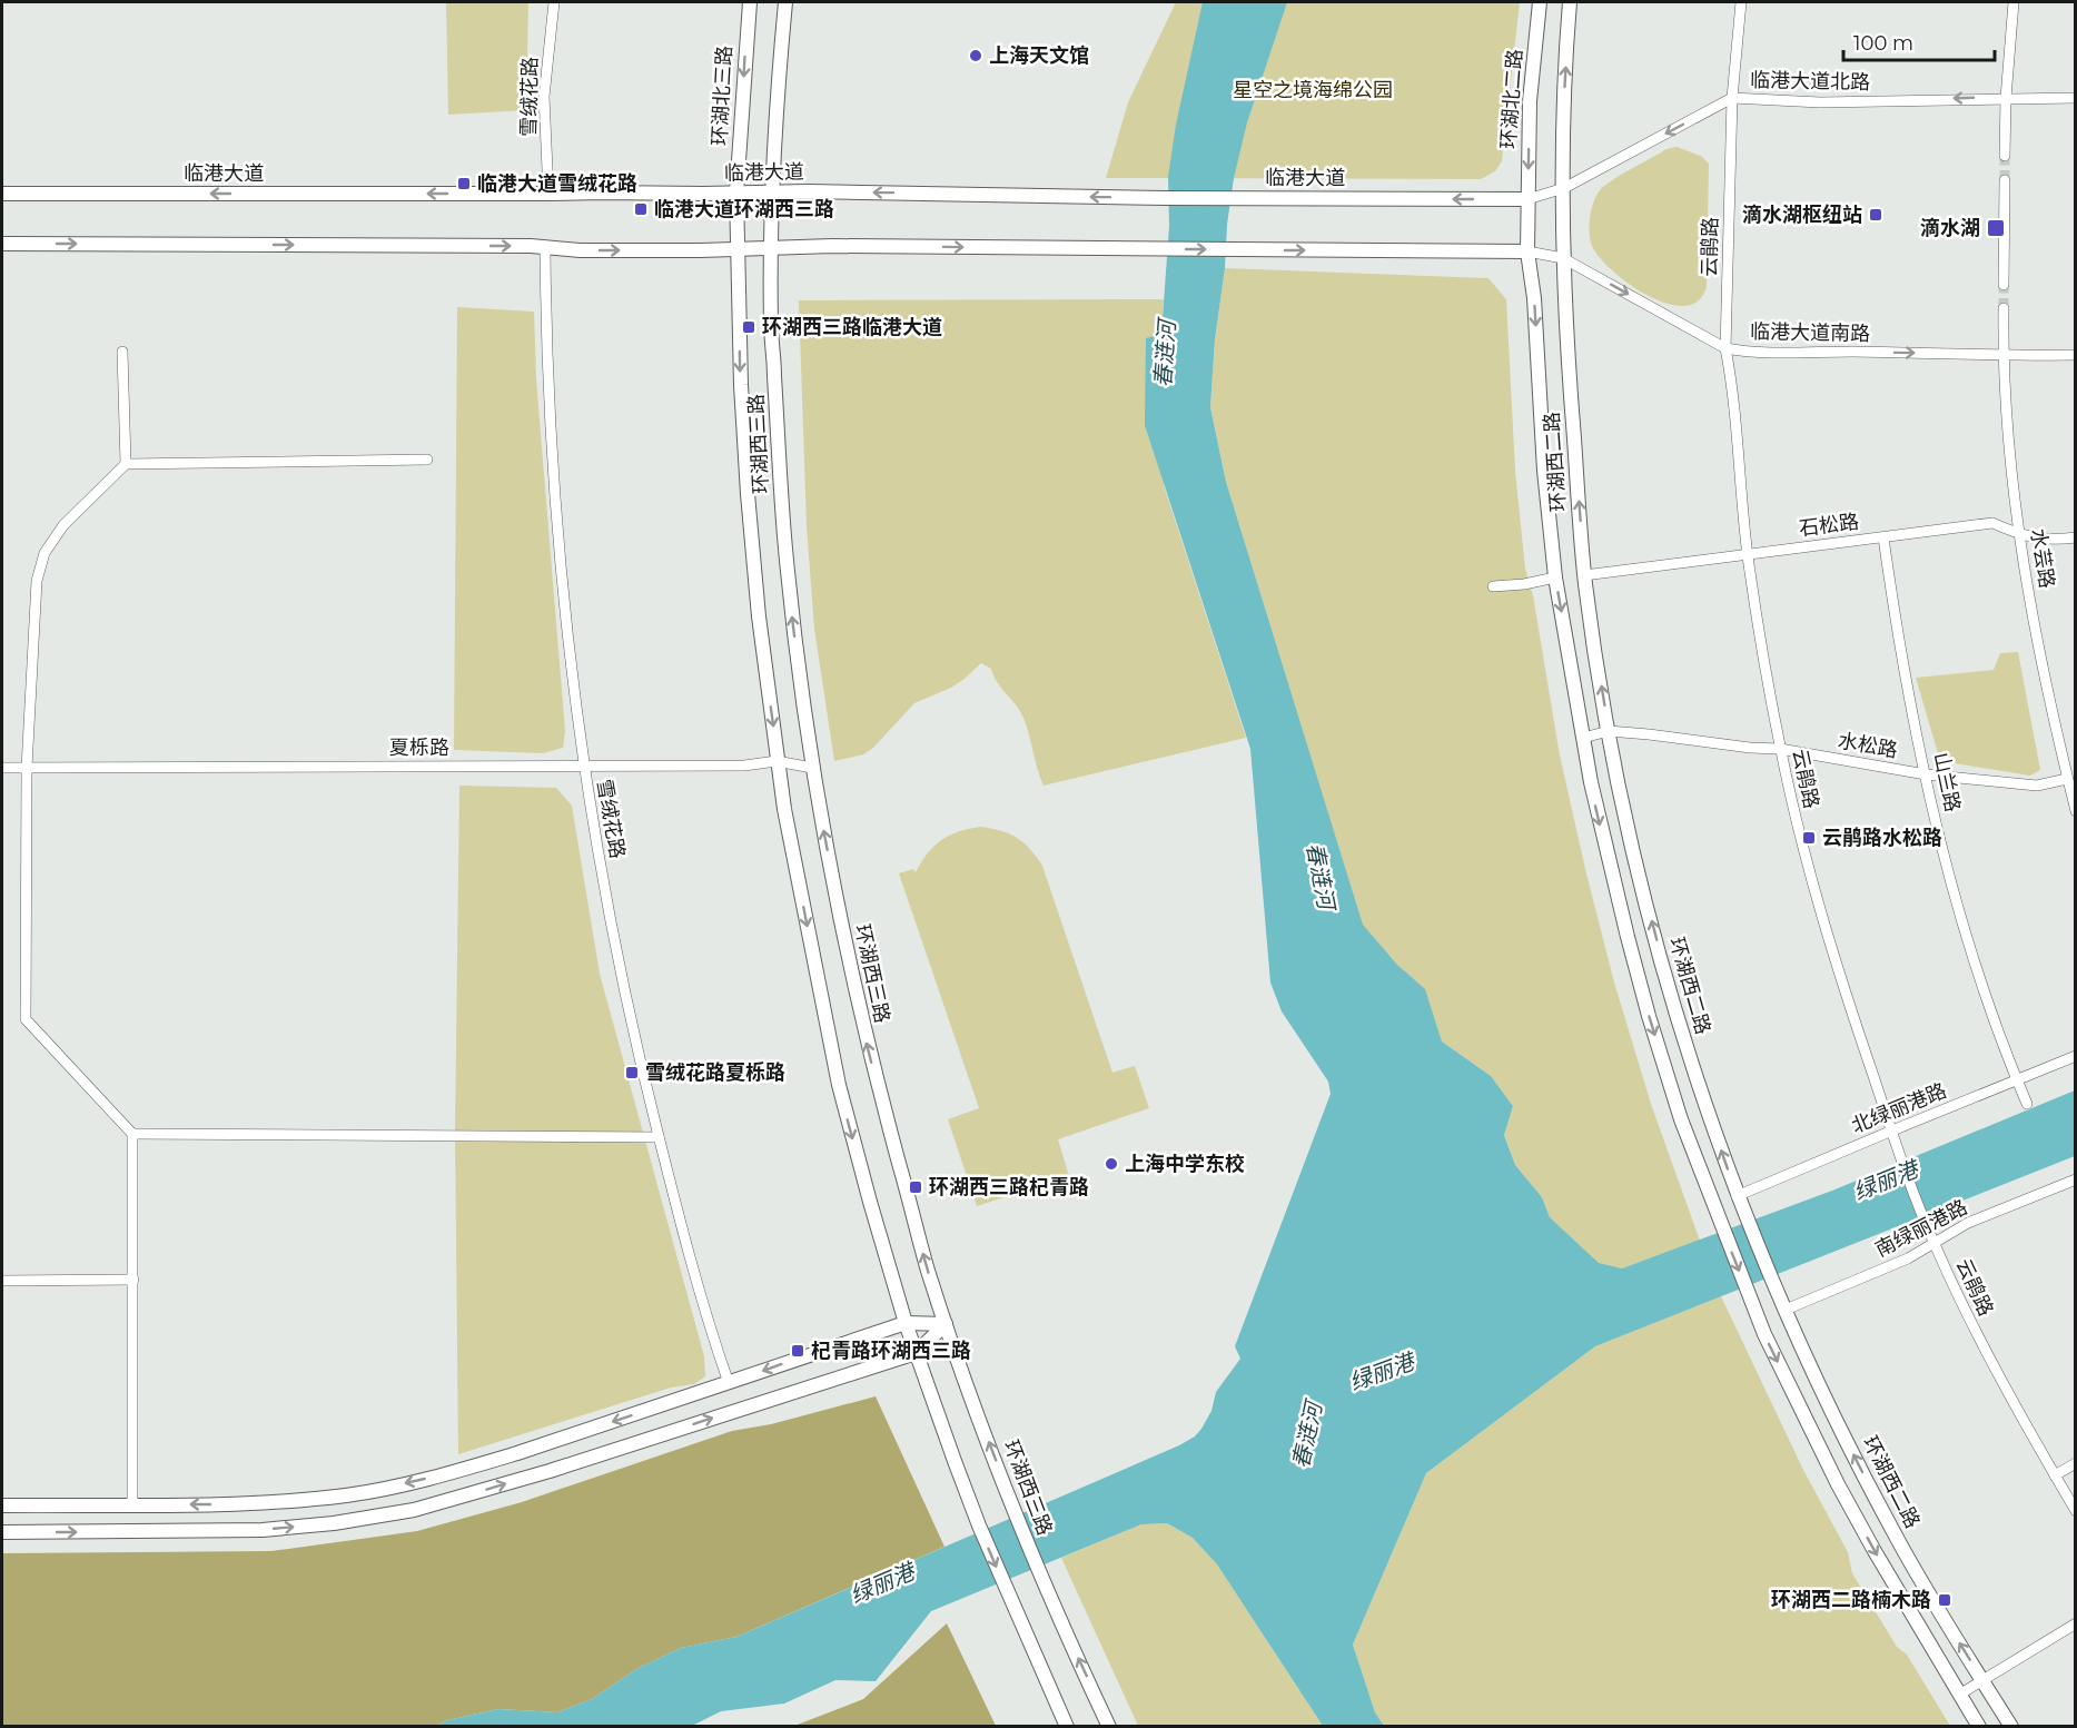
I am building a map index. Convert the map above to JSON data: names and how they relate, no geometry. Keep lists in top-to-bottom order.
{
  "streets": {
    "main road": [
      "环湖北三路",
      "环湖北二路",
      "临港大道",
      "环湖西三路",
      "环湖西二路"
    ],
    "street": [
      "临港大道北路",
      "雪绒花路",
      "云鹃路",
      "临港大道南路",
      "石松路",
      "水芸路",
      "水松路",
      "夏栎路",
      "山兰路",
      "北绿丽港路",
      "南绿丽港路"
    ]
  },
  "crossings": [
    ["临港大道北路", "环湖北二路"],
    ["临港大道北路", "临港大道"],
    ["临港大道北路", "云鹃路"],
    ["临港大道北路", "环湖西二路"],
    ["环湖北三路", "临港大道"],
    ["环湖北三路", "环湖西三路"],
    ["雪绒花路", "临港大道"],
    ["雪绒花路", "夏栎路"],
    ["环湖北二路", "临港大道"],
    ["环湖北二路", "环湖西二路"],
    ["临港大道", "环湖西三路"],
    ["临港大道", "环湖西二路"],
    ["云鹃路", "临港大道南路"],
    ["云鹃路", "石松路"],
    ["云鹃路", "水松路"],
    ["云鹃路", "北绿丽港路"],
    ["云鹃路", "南绿丽港路"],
    ["临港大道南路", "环湖西二路"],
    ["临港大道南路", "水芸路"],
    ["环湖西三路", "夏栎路"],
    ["环湖西二路", "石松路"],
    ["环湖西二路", "水松路"],
    ["环湖西二路", "北绿丽港路"],
    ["环湖西二路", "南绿丽港路"],
    ["石松路", "水芸路"],
    ["石松路", "山兰路"],
    ["水芸路", "水松路"],
    ["水松路", "山兰路"],
    ["山兰路", "北绿丽港路"]
  ],
  "one_way": ["临港大道北路", "临港大道南路"],
  "water": ["春涟河", "绿丽港"],
  "parks": ["星空之境海绵公园"],
  "places": {
    "other": ["上海天文馆", "上海中学东校"],
    "transit": [
      "临港大道雪绒花路",
      "临港大道环湖西三路",
      "滴水湖枢纽站",
      "滴水湖",
      "环湖西三路临港大道",
      "云鹃路水松路",
      "雪绒花路夏栎路",
      "环湖西三路杞青路",
      "杞青路环湖西三路",
      "环湖西二路楠木路"
    ]
  },
  "scale_bar": "100 m"
}
